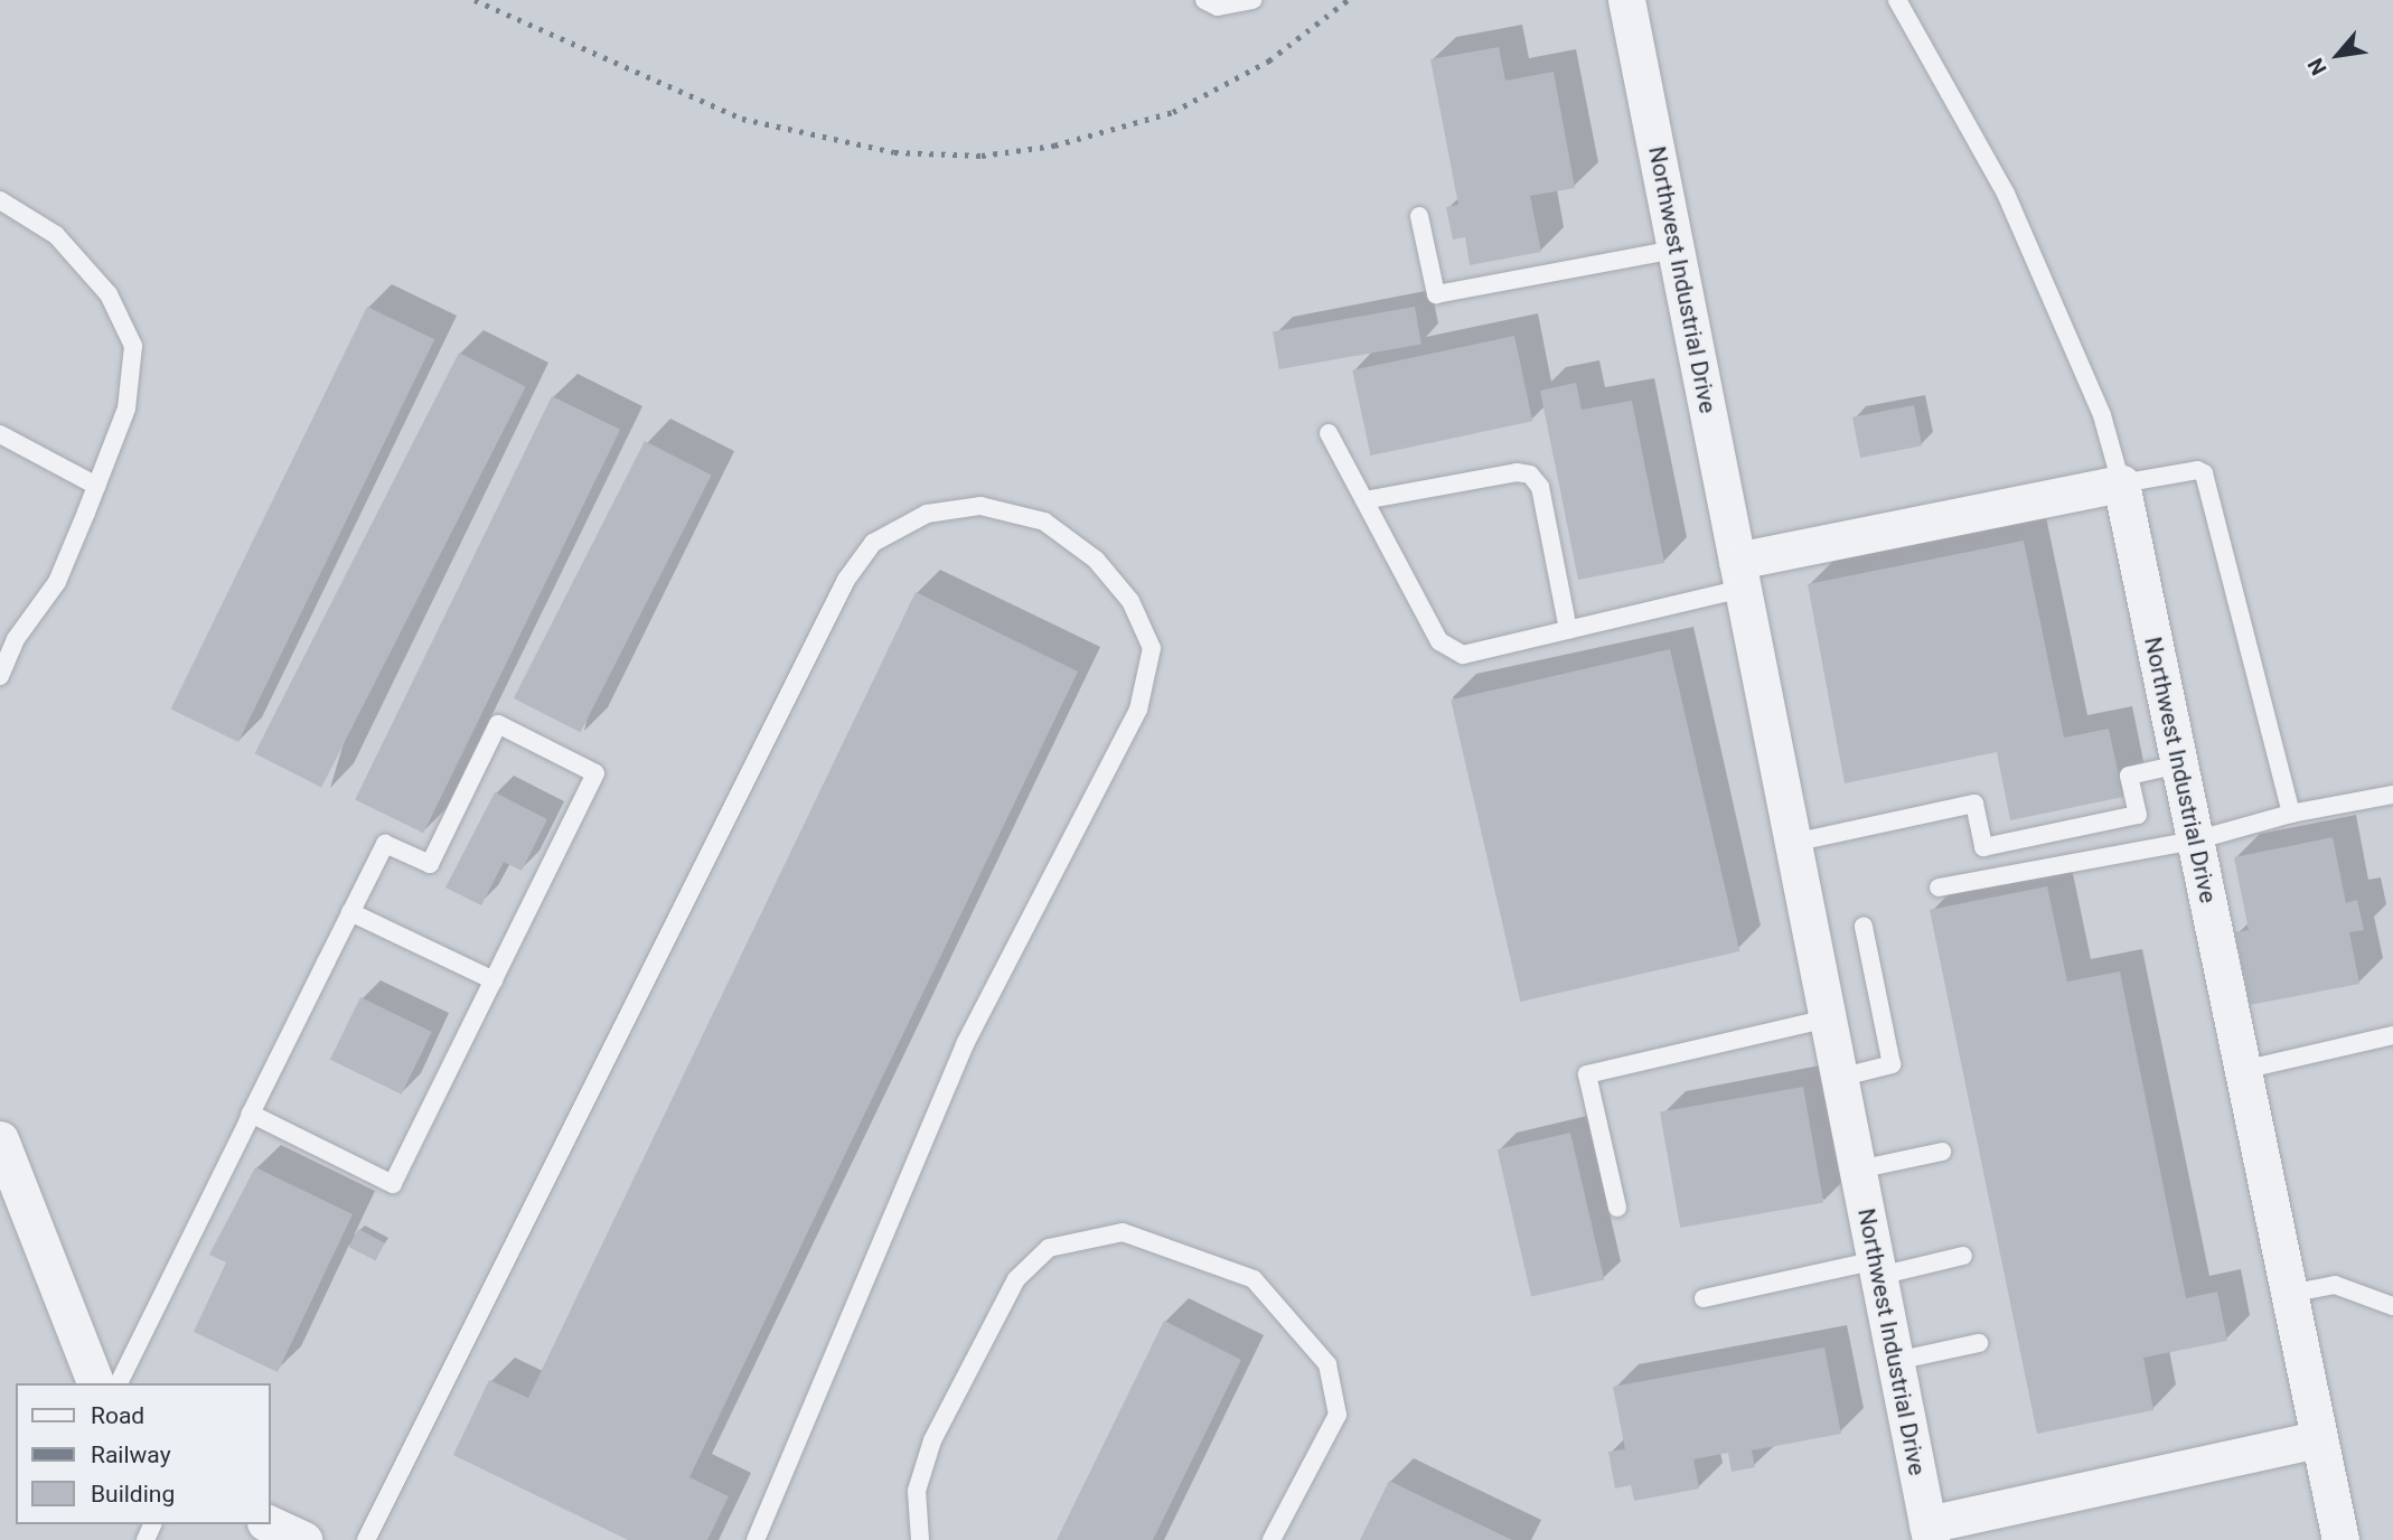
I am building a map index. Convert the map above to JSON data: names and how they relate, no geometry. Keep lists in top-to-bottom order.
{
  "streets": {
    "street": ["Northwest Industrial Drive"]
  },
  "legend": ["Road", "Railway", "Building"],
  "north": "bottom left"
}
